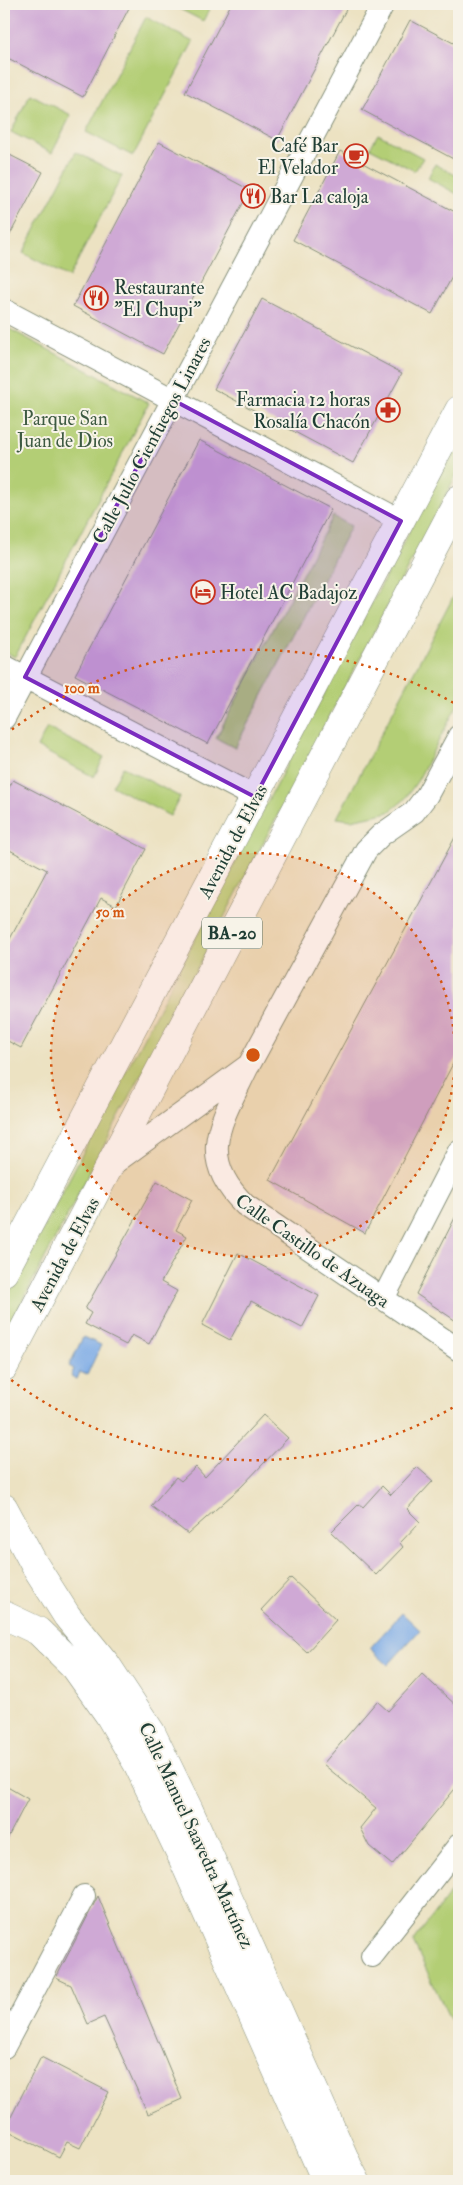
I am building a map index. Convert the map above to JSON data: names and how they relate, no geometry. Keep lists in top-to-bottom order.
{
  "streets": {
    "main road": ["Avenida de Elvas", "BA-20", "Calle Manuel Saavedra Martínez"],
    "street": ["Calle Julio Cienfuegos Linares", "Calle Castillo de Azuaga"]
  },
  "crossings": [
    ["Avenida de Elvas", "Calle Castillo de Azuaga"]
  ],
  "parks": ["Parque San Juan de Dios"],
  "places": {
    "cafe": ["Café Bar El Velador"],
    "restaurant": ["Bar La caloja", "Restaurante \"El Chupi\""],
    "pharmacy": ["Farmacia 12 horas Rosalía Chacón"],
    "hotel": ["Hotel AC Badajoz"]
  },
  "rings": ["100 m", "50 m"]
}
